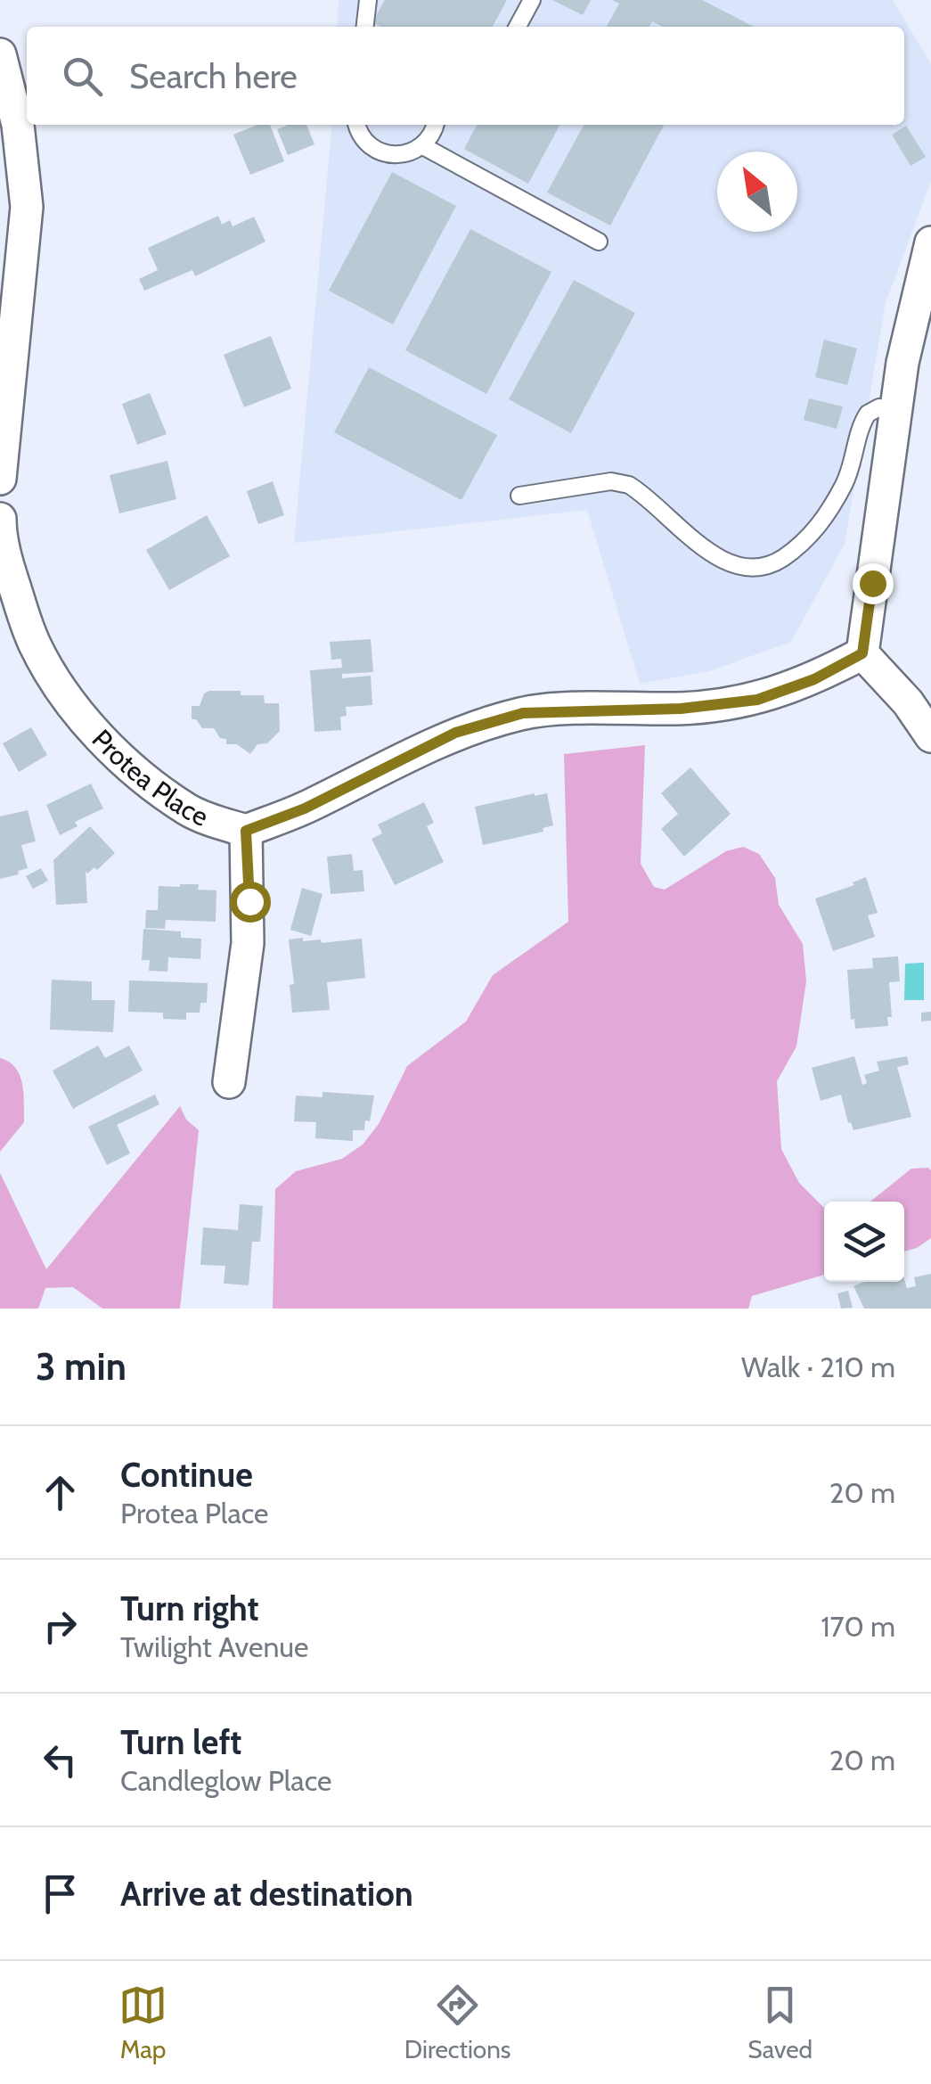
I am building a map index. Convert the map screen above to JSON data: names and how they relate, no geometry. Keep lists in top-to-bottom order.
{
  "streets": {
    "street": ["Protea Place"]
  },
  "north": "top left",
  "page": {
    "search": "Search here",
    "heading": ["3 min", "Walk · 210 m"],
    "list": [
      ["Continue", "Protea Place", "20 m"],
      ["Turn right", "Twilight Avenue", "170 m"],
      ["Turn left", "Candleglow Place", "20 m"],
      "Arrive at destination"
    ],
    "nav": ["Map", "Directions", "Saved"]
  }
}
